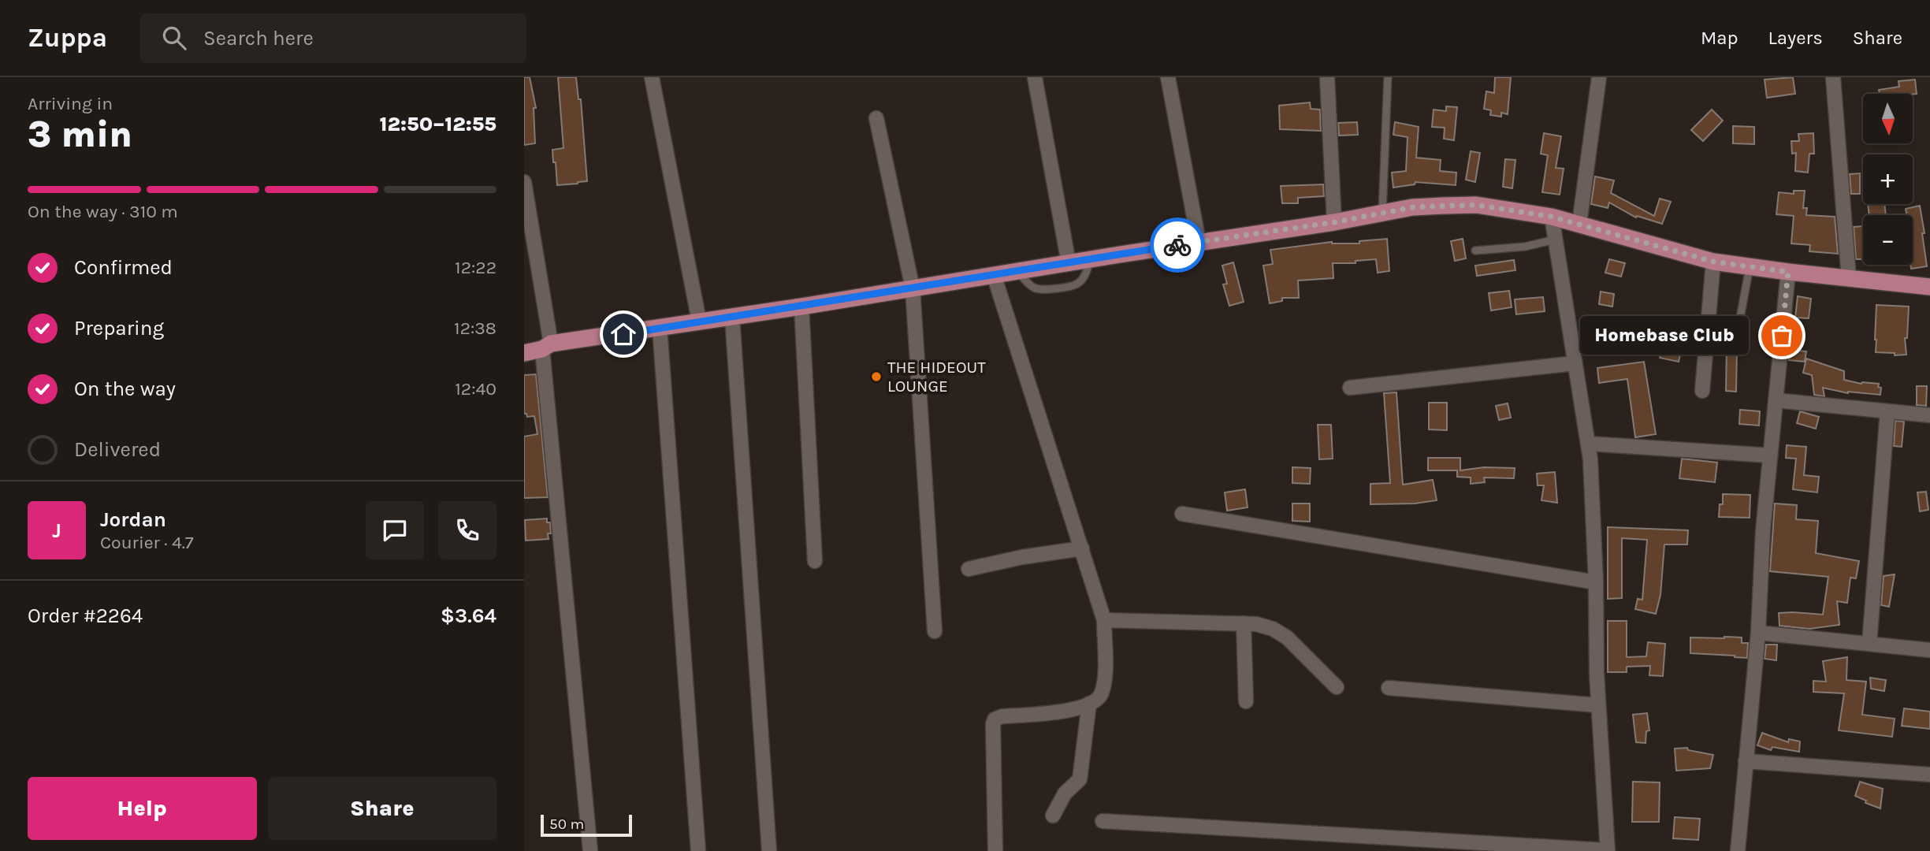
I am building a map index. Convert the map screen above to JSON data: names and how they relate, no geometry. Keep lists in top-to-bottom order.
{
  "places": ["Homebase Club", "THE HIDEOUT LOUNGE"],
  "scale_bar": "50 m",
  "north": "bottom",
  "page": {
    "header": "Zuppa",
    "search": "Search here",
    "nav": ["Map", "Layers", "Share"],
    "heading": ["3 min", "Arriving in", "12:50–12:55"],
    "panel": [
      "Jordan",
      "Courier · 4.7",
      "Order #2264",
      "$3.64"
    ],
    "map_buttons": ["+", "−"],
    "bar": "On the way · 310 m",
    "list": [
      ["Confirmed", "12:22"],
      ["Preparing", "12:38"],
      ["On the way", "12:40"],
      "Delivered"
    ],
    "bubble": "Homebase Club",
    "round": "J",
    "buttons": ["Help", "Share"],
    "scale": "50 m"
  }
}
